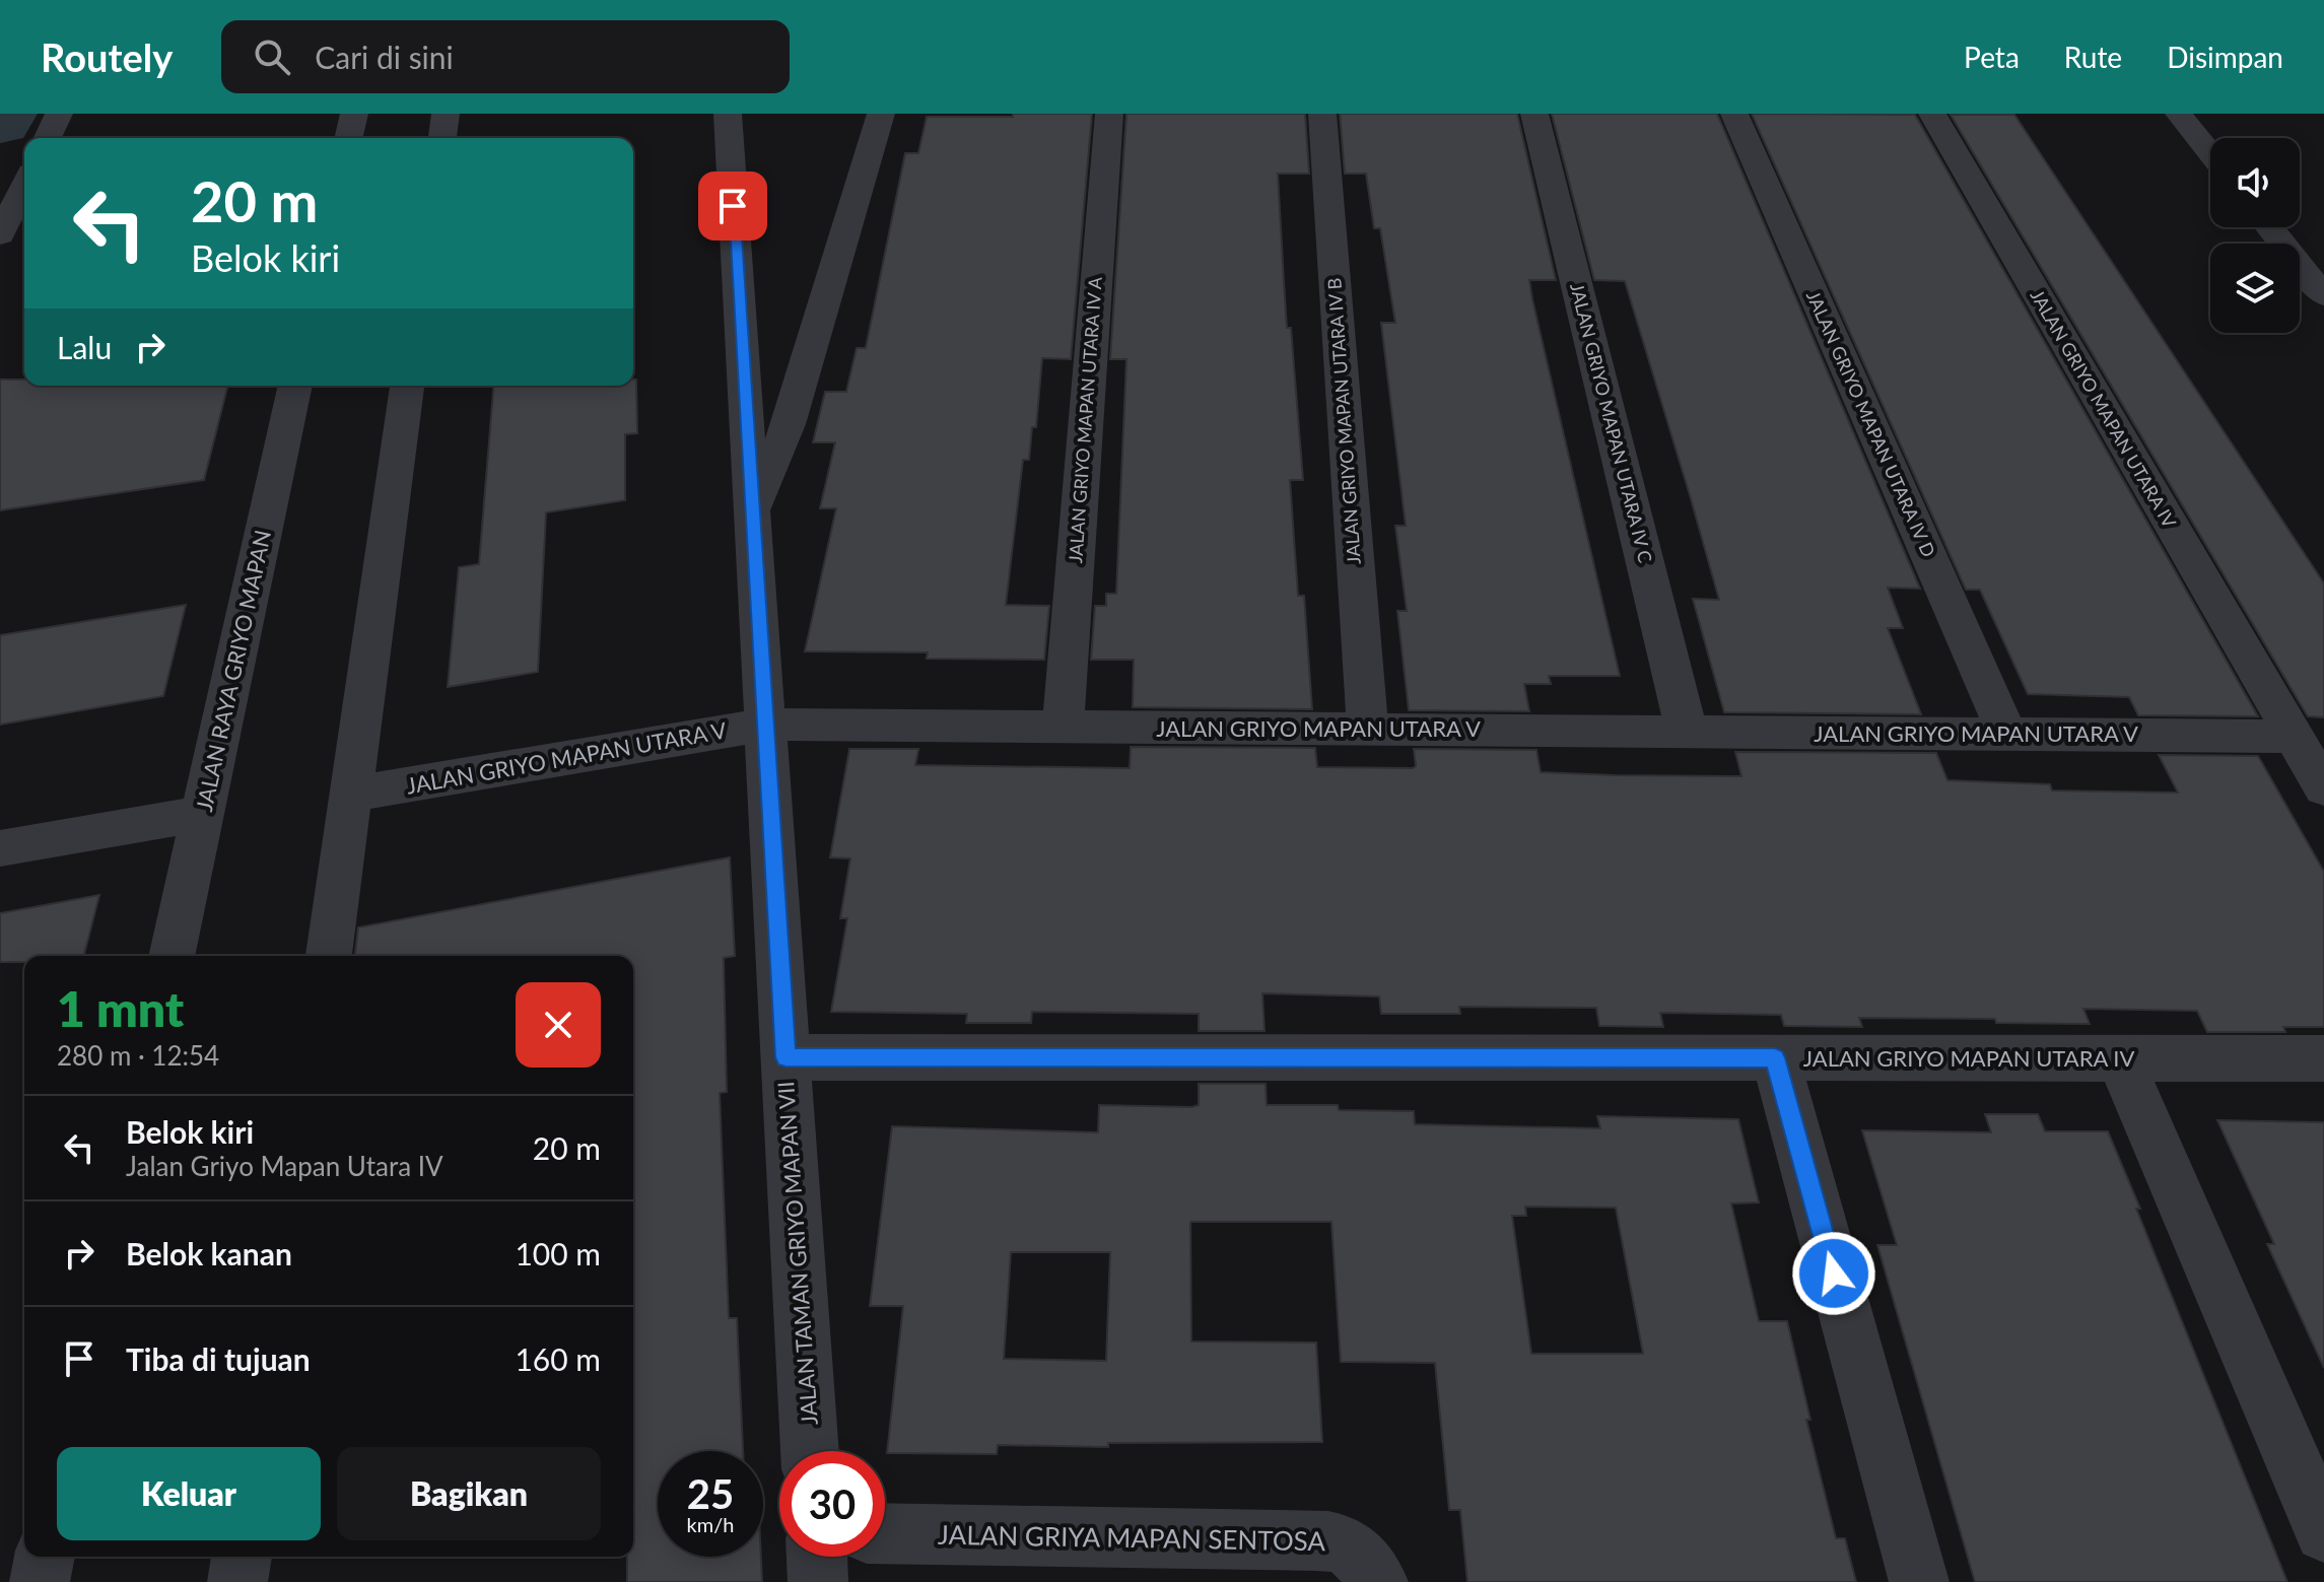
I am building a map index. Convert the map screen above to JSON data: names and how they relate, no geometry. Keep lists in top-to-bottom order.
{
  "streets": {
    "street": [
      "JALAN GRIYO MAPAN UTARA IV",
      "JALAN GRIYO MAPAN UTARA IV A",
      "JALAN GRIYO MAPAN UTARA IV B",
      "JALAN GRIYO MAPAN UTARA IV C",
      "JALAN GRIYO MAPAN UTARA IV D",
      "JALAN RAYA GRIYO MAPAN",
      "JALAN GRIYO MAPAN UTARA V",
      "JALAN TAMAN GRIYO MAPAN VII",
      "JALAN GRIYA MAPAN SENTOSA"
    ]
  },
  "crossings": [
    ["JALAN GRIYO MAPAN UTARA IV", "JALAN GRIYO MAPAN UTARA V"],
    ["JALAN GRIYO MAPAN UTARA IV", "JALAN TAMAN GRIYO MAPAN VII"],
    ["JALAN GRIYO MAPAN UTARA IV A", "JALAN GRIYO MAPAN UTARA V"],
    ["JALAN GRIYO MAPAN UTARA IV B", "JALAN GRIYO MAPAN UTARA V"],
    ["JALAN GRIYO MAPAN UTARA IV C", "JALAN GRIYO MAPAN UTARA V"],
    ["JALAN GRIYO MAPAN UTARA IV D", "JALAN GRIYO MAPAN UTARA V"],
    ["JALAN GRIYO MAPAN UTARA V", "JALAN TAMAN GRIYO MAPAN VII"]
  ],
  "page": {
    "header": "Routely",
    "search": "Cari di sini",
    "nav": ["Peta", "Rute", "Disimpan"],
    "turn": ["20 m", "Belok kiri"],
    "then": "Lalu",
    "heading": ["1 mnt", "280 m · 12:54"],
    "list": [
      {
        "name": "Belok kiri",
        "note": "Jalan Griyo Mapan Utara IV",
        "value": "20 m"
      },
      {
        "name": "Belok kanan",
        "value": "100 m"
      },
      {
        "name": "Tiba di tujuan",
        "value": "160 m"
      }
    ],
    "buttons": ["Keluar", "Bagikan"],
    "speed": "25 km/h",
    "limit": "30"
  }
}
